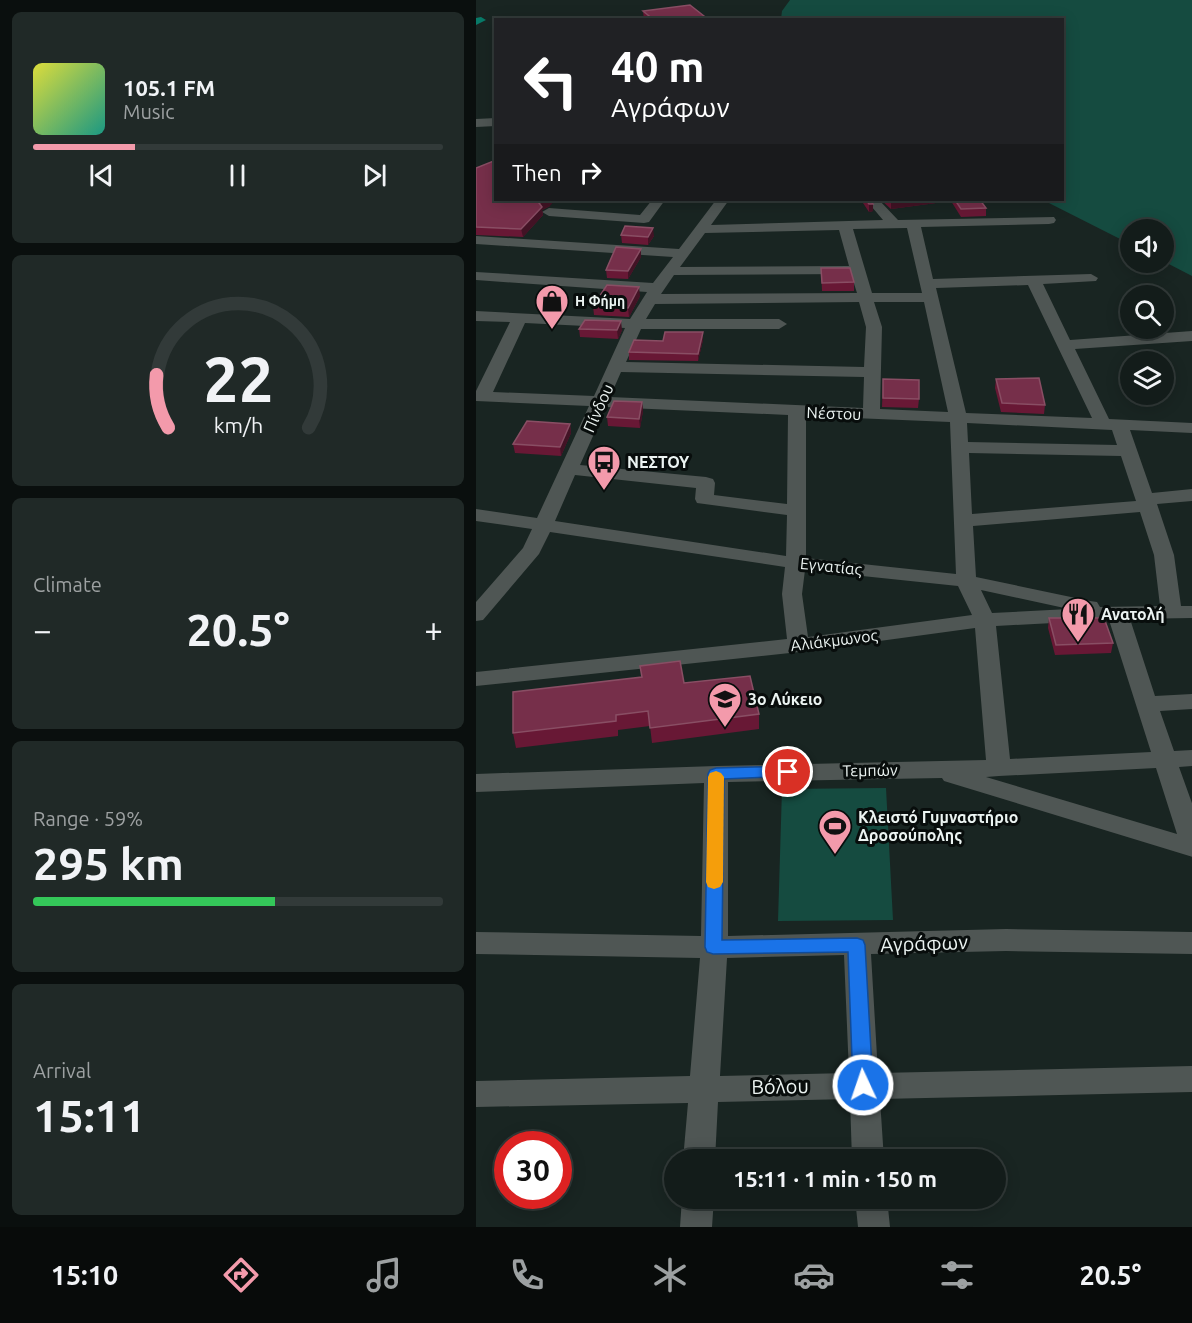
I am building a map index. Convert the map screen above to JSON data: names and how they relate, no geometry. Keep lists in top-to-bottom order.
{
  "streets": {
    "street": [
      "Πίνδου",
      "Νέστου",
      "Εγνατίας",
      "Αλιάκμωνος",
      "Τεμπών",
      "Αγράφων",
      "Βόλου"
    ]
  },
  "crossings": [
    ["Πίνδου", "Νέστου"],
    ["Πίνδου", "Εγνατίας"],
    ["Εγνατίας", "Αλιάκμωνος"]
  ],
  "places": {
    "shop": ["Η Φήμη"],
    "bus stop": ["ΝΕΣΤΟΥ"],
    "restaurant": ["Ανατολή"],
    "school or university": ["3ο Λύκειο"],
    "sports": ["Κλειστό Γυμναστήριο Δροσούπολης"]
  },
  "page": {
    "turn": ["40 m", "Αγράφων"],
    "song": ["105.1 FM", "Music"],
    "then": "Then",
    "tile": [
      "Climate",
      ["Range · 59%", "295 km"],
      ["Arrival", "15:11"]
    ],
    "heat": ["−", "20.5°", "+"],
    "limit": "30",
    "trip": "15:11 · 1 min · 150 m",
    "tabs": ["15:10", "20.5°"],
    "gauge": ["22", "km/h"]
  }
}
